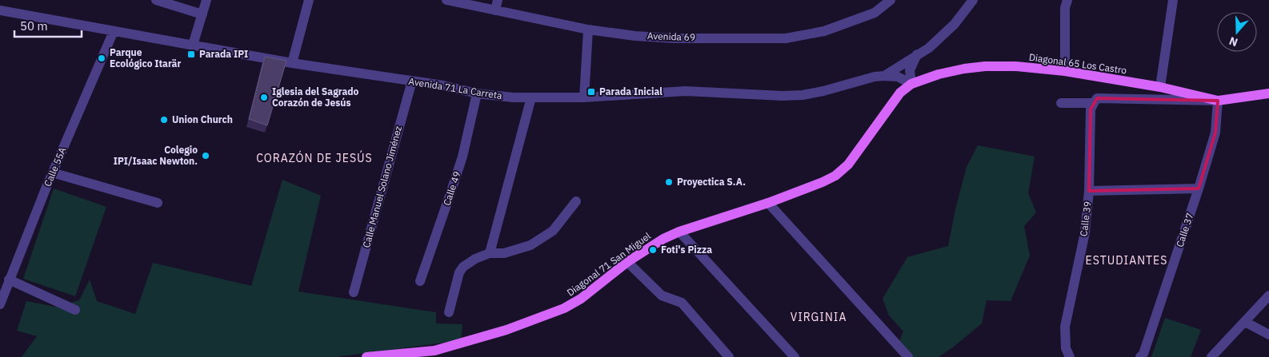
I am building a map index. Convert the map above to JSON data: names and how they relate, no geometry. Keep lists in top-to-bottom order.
{
  "streets": {
    "main road": ["Diagonal 65 Los Castro", "Diagonal 71 San Miguel"],
    "street": [
      "Avenida 69",
      "Avenida 71 La Carreta",
      "Calle 55A",
      "Calle Manuel Solano Jiménez",
      "Calle 49",
      "Calle 39",
      "Calle 37"
    ]
  },
  "crossings": [
    ["Diagonal 65 Los Castro", "Avenida 71 La Carreta"],
    ["Diagonal 65 Los Castro", "Calle 37"],
    ["Diagonal 65 Los Castro", "Diagonal 71 San Miguel"],
    ["Avenida 71 La Carreta", "Calle 55A"],
    ["Avenida 71 La Carreta", "Calle Manuel Solano Jiménez"],
    ["Avenida 71 La Carreta", "Calle 49"],
    ["Avenida 71 La Carreta", "Diagonal 71 San Miguel"]
  ],
  "districts": ["CORAZÓN DE JESÚS", "ESTUDIANTES", "VIRGINIA"],
  "places": {
    "transit": ["Parada IPI", "Parada Inicial"],
    "other": [
      "Parque Ecológico Itarär",
      "Iglesia del Sagrado Corazón de Jesús",
      "Union Church",
      "Colegio IPI/Isaac Newton.",
      "Proyectica S.A.",
      "Foti's Pizza"
    ]
  },
  "scale_bar": "50 m",
  "north": "bottom"
}
